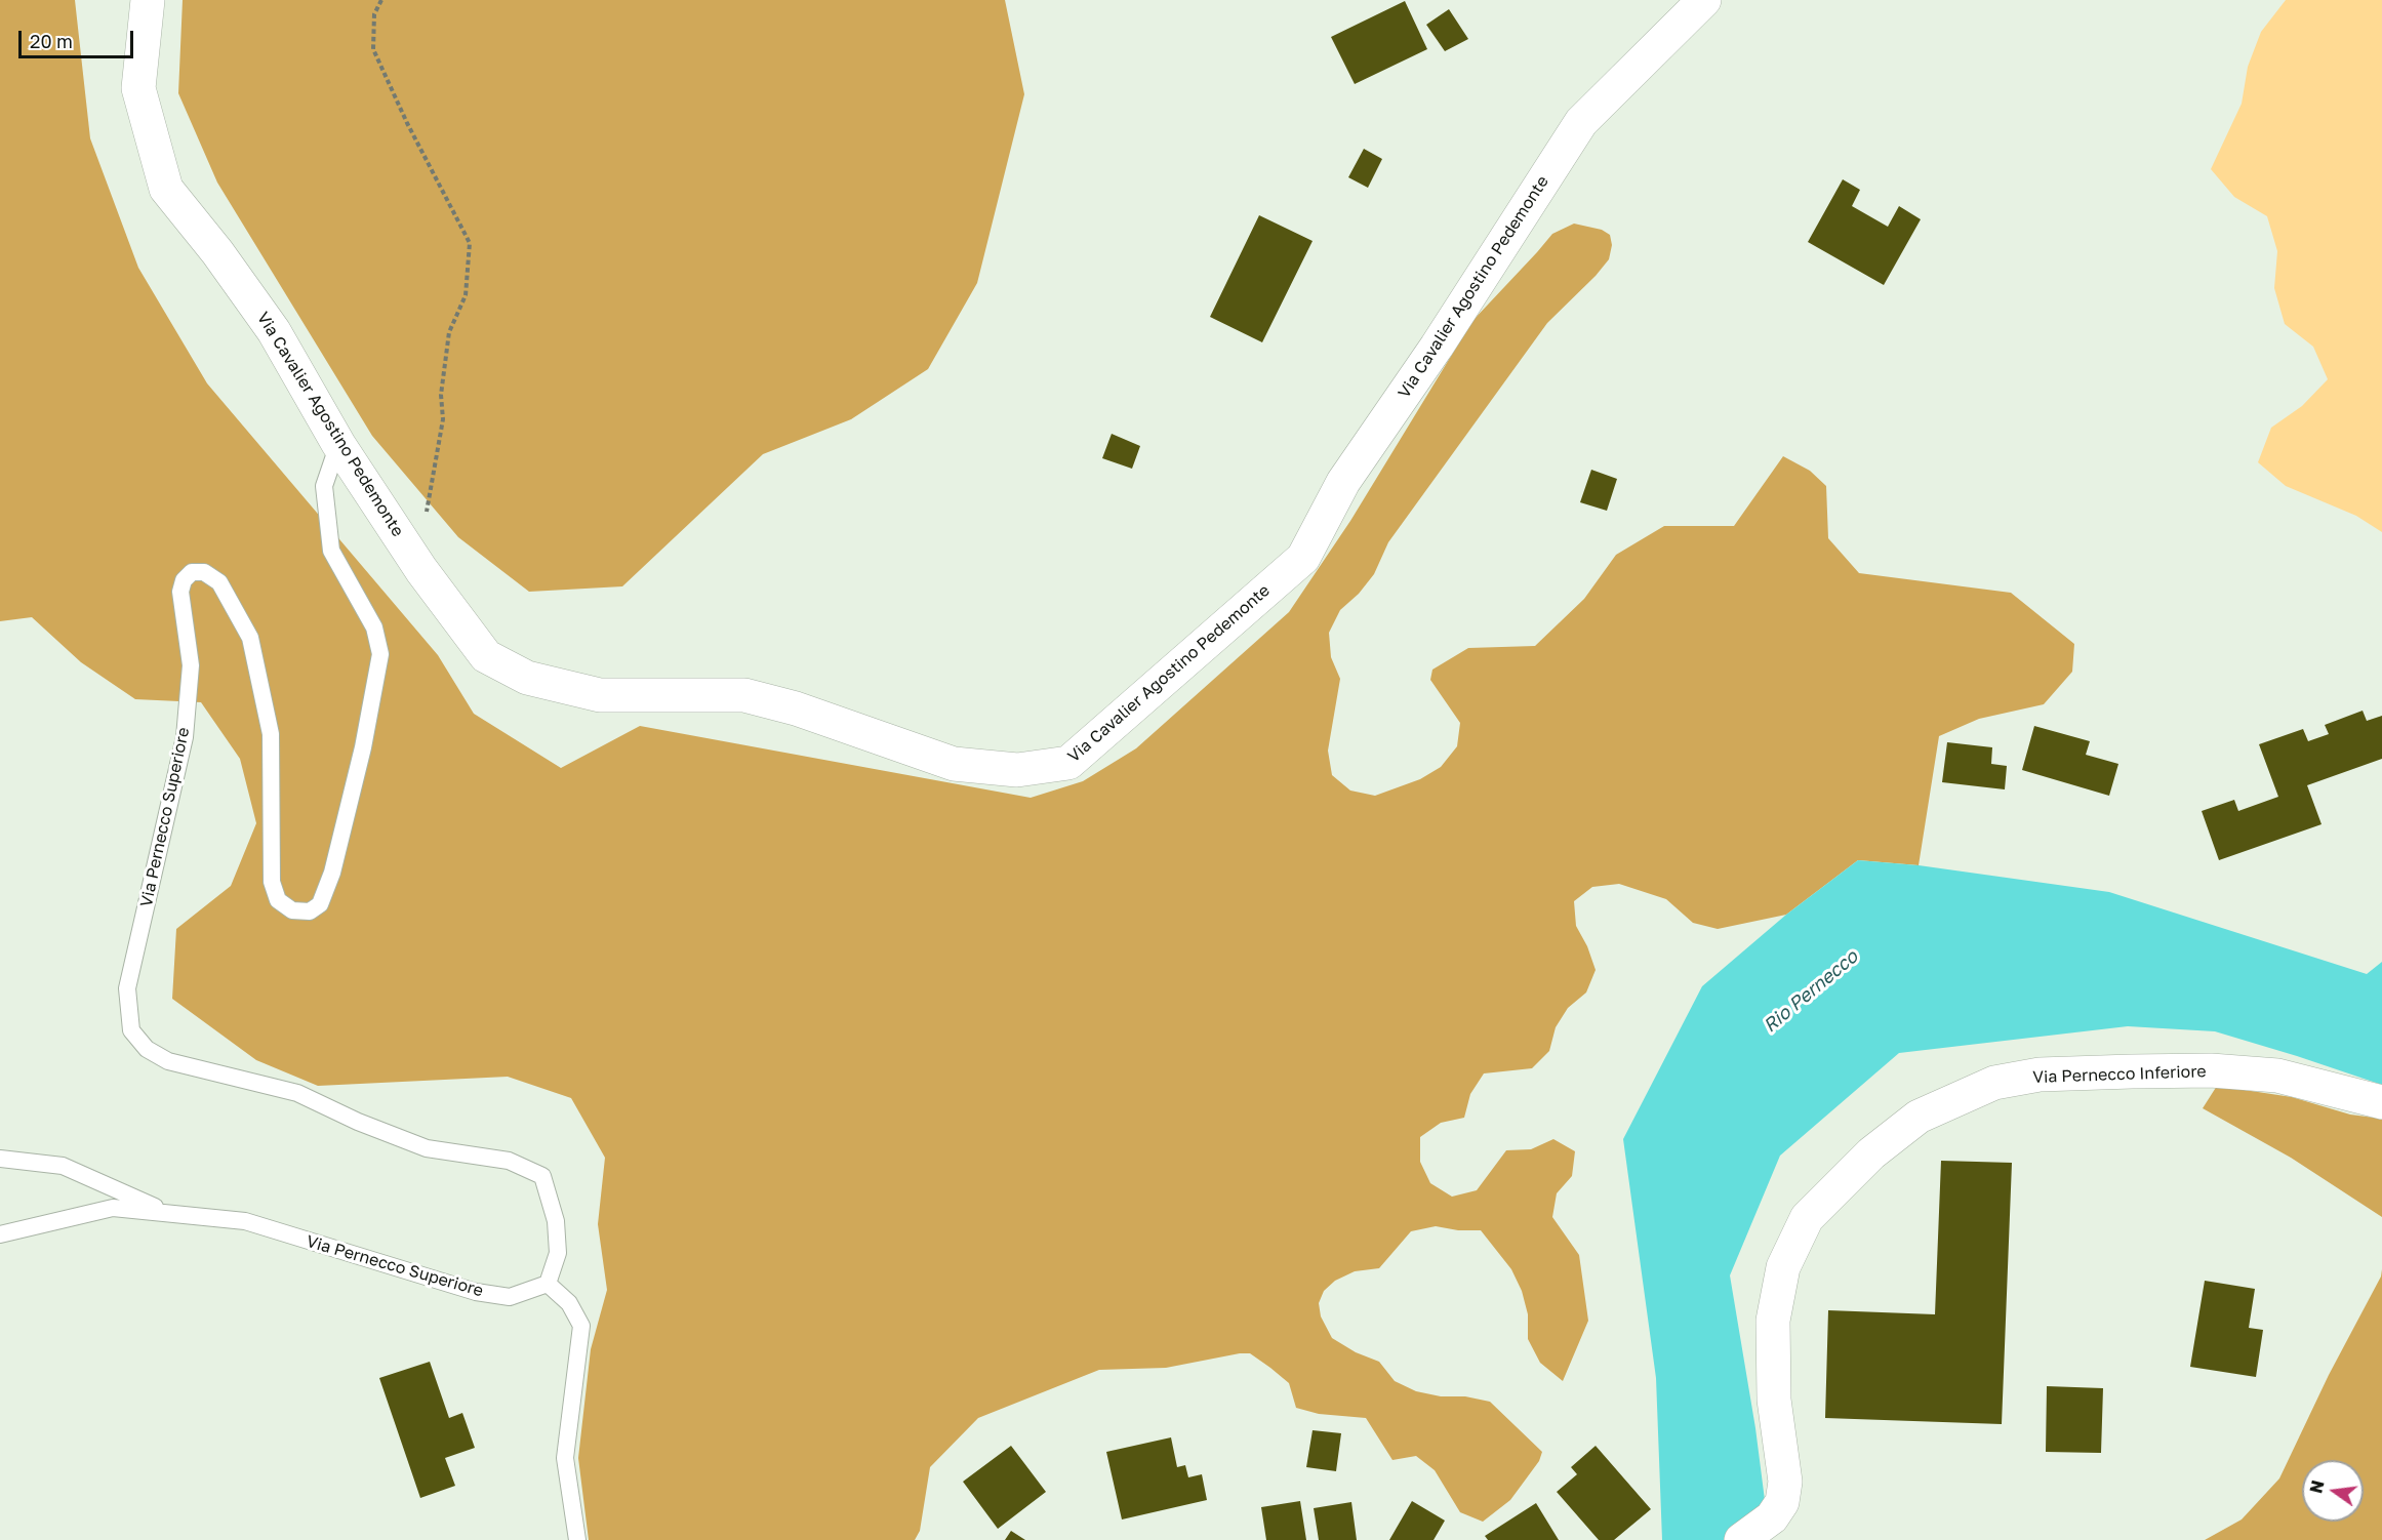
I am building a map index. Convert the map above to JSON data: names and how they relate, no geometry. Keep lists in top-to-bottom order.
{
  "streets": {
    "main road": ["Via Cavalier Agostino Pedemonte", "Via Pernecco Inferiore"],
    "lane": ["Via Pernecco Superiore"]
  },
  "crossings": [
    ["Via Cavalier Agostino Pedemonte", "Via Pernecco Superiore"]
  ],
  "water": ["Rio Pernecco"],
  "scale_bar": "20 m",
  "north": "left"
}
